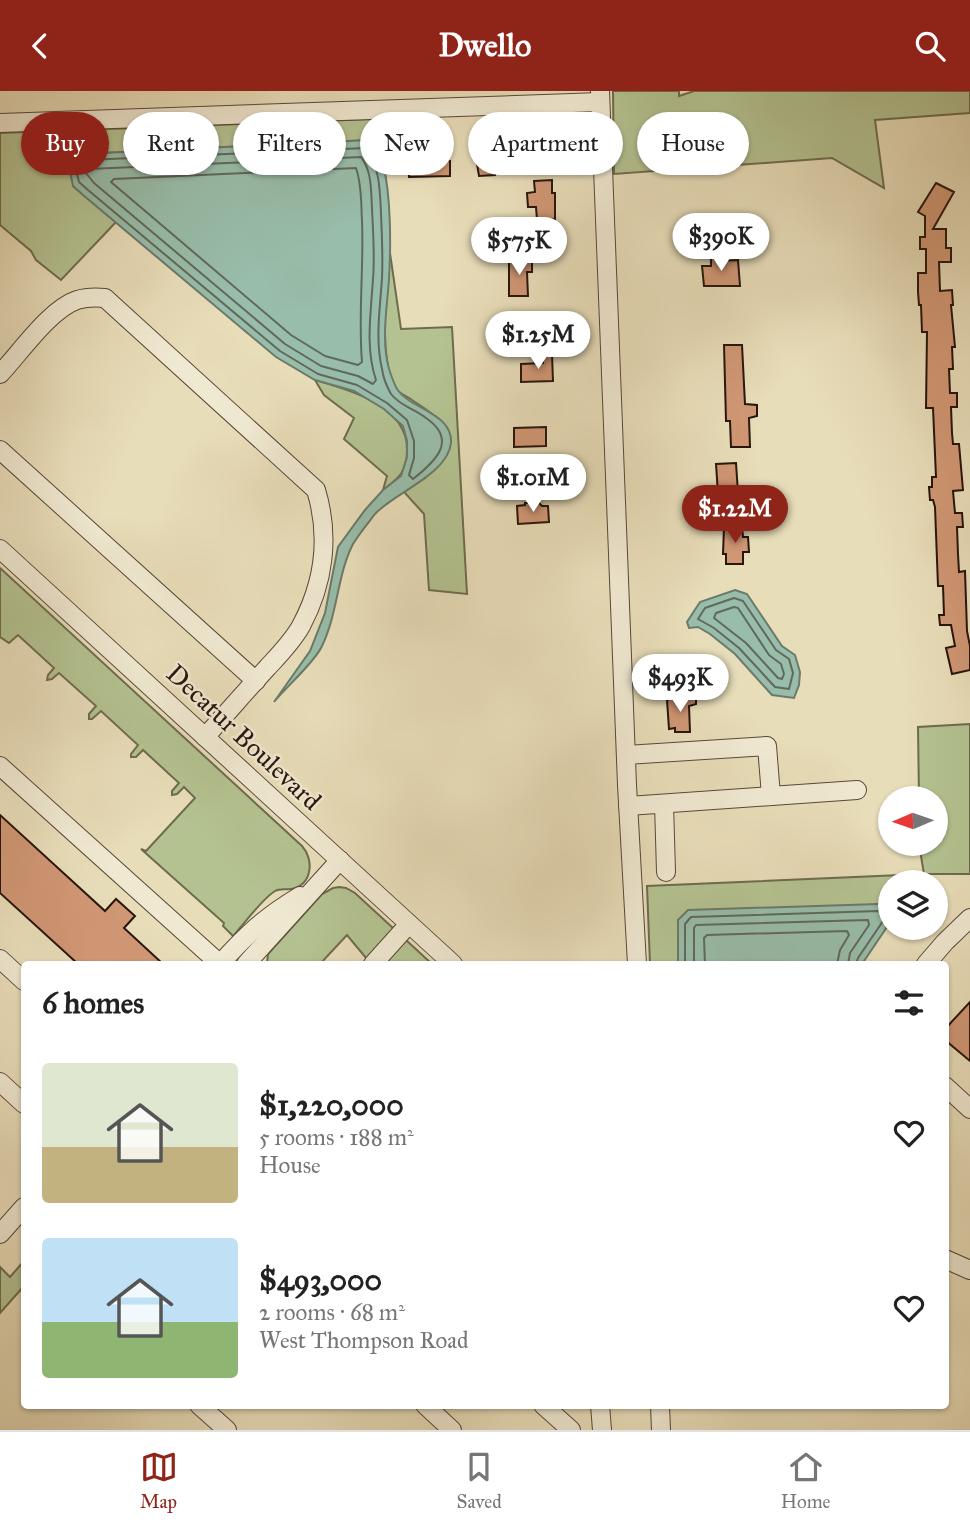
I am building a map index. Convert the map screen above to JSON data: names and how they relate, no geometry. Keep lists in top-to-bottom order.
{
  "streets": {
    "street": ["Decatur Boulevard"]
  },
  "north": "left",
  "page": {
    "header": "Dwello",
    "chip": [
      "Buy",
      "Rent",
      "Filters",
      "New",
      "Apartment",
      "House"
    ],
    "price": [
      "$390K",
      "$575K",
      "$1.25M",
      "$1.01M",
      "$1.22M",
      "$493K"
    ],
    "heading": "6 homes",
    "list": [
      {
        "name": "$1,220,000",
        "note": "5 rooms · 188 m² · House"
      },
      {
        "name": "$493,000",
        "note": "2 rooms · 68 m² · West Thompson Road"
      }
    ],
    "tabs": ["Map", "Saved", "Home"]
  }
}
